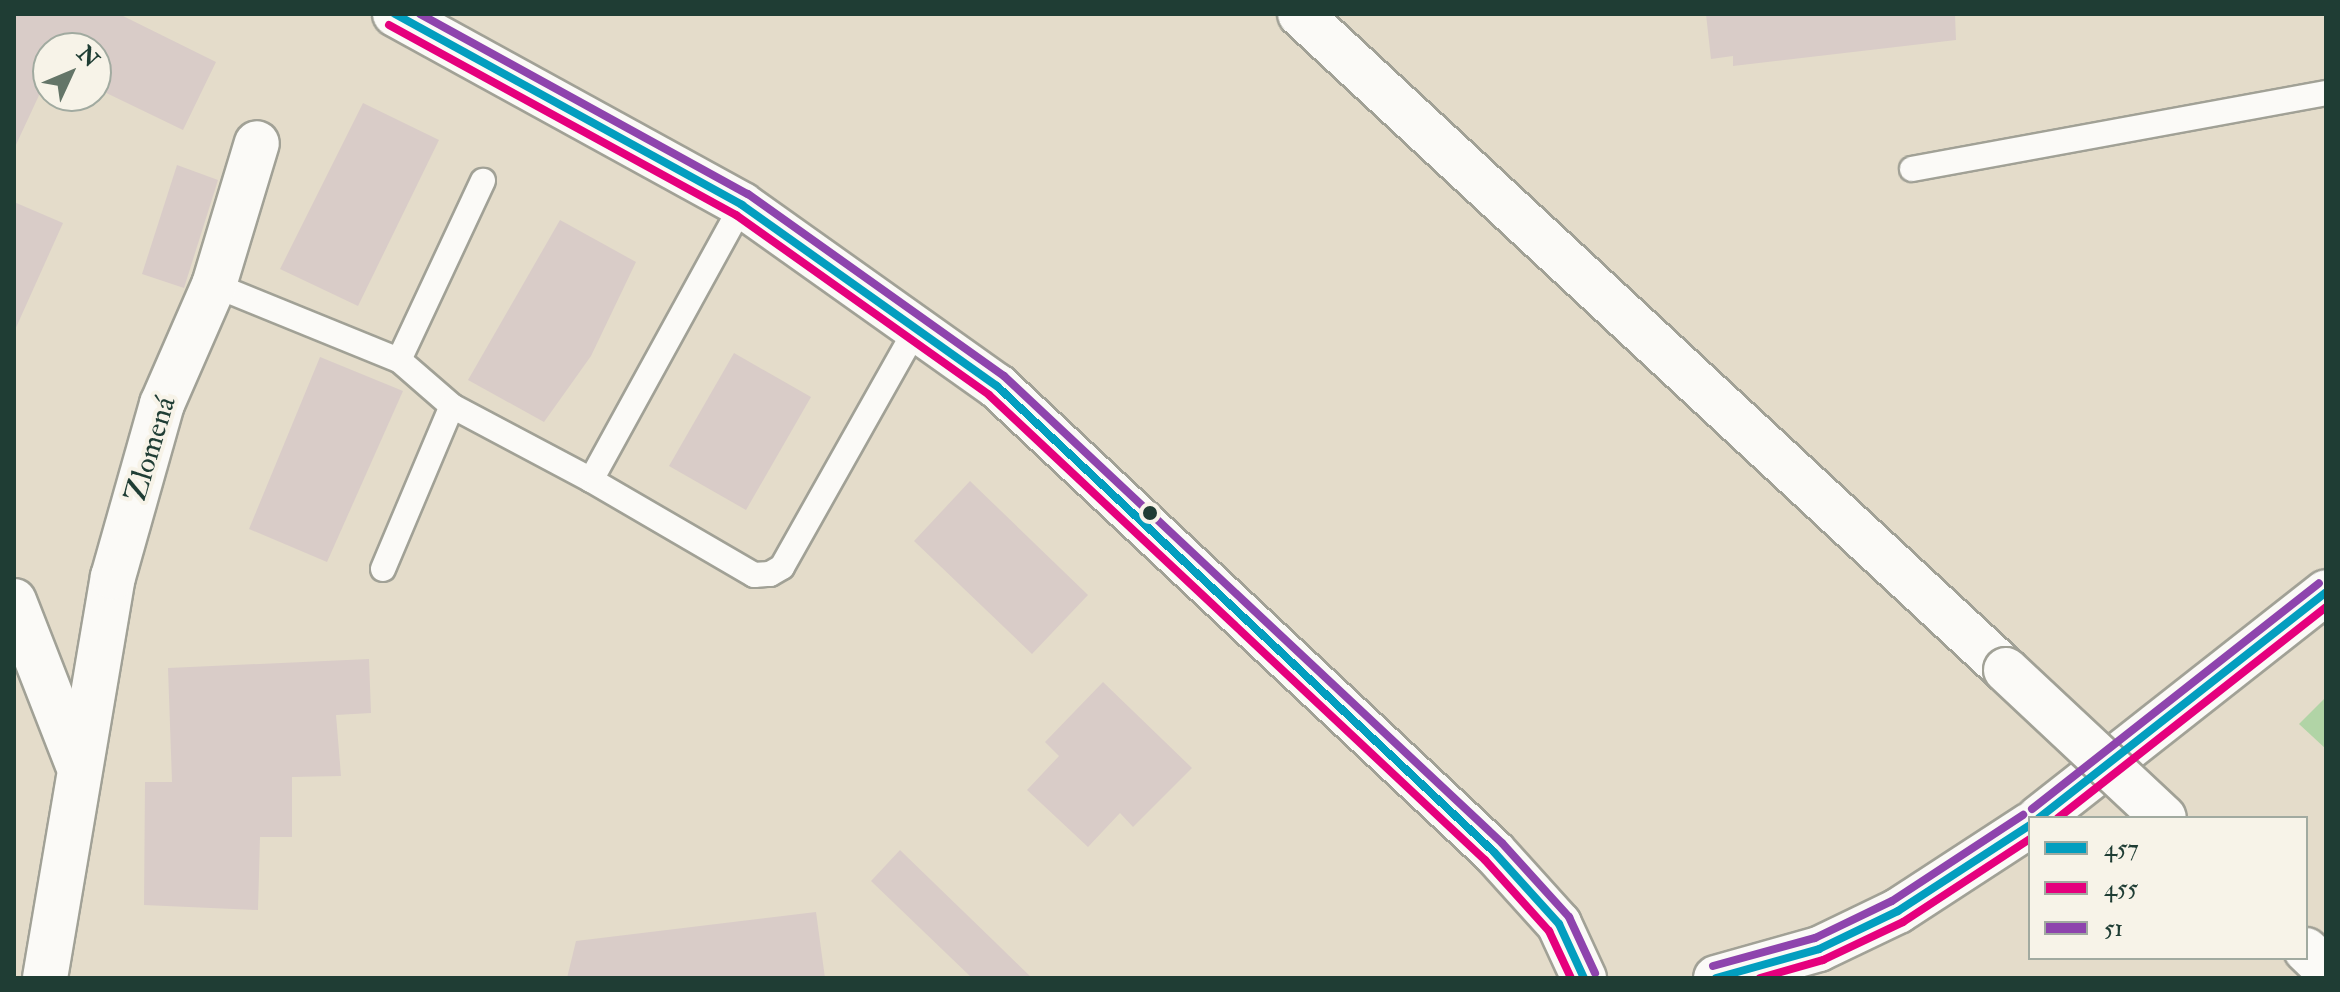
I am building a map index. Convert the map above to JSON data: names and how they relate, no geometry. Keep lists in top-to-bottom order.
{
  "streets": {
    "street": ["Zlomená"]
  },
  "lines": ["transit line 457", "transit line 51", "transit line 455"],
  "legend": ["457", "455", "51"],
  "north": "top right"
}
